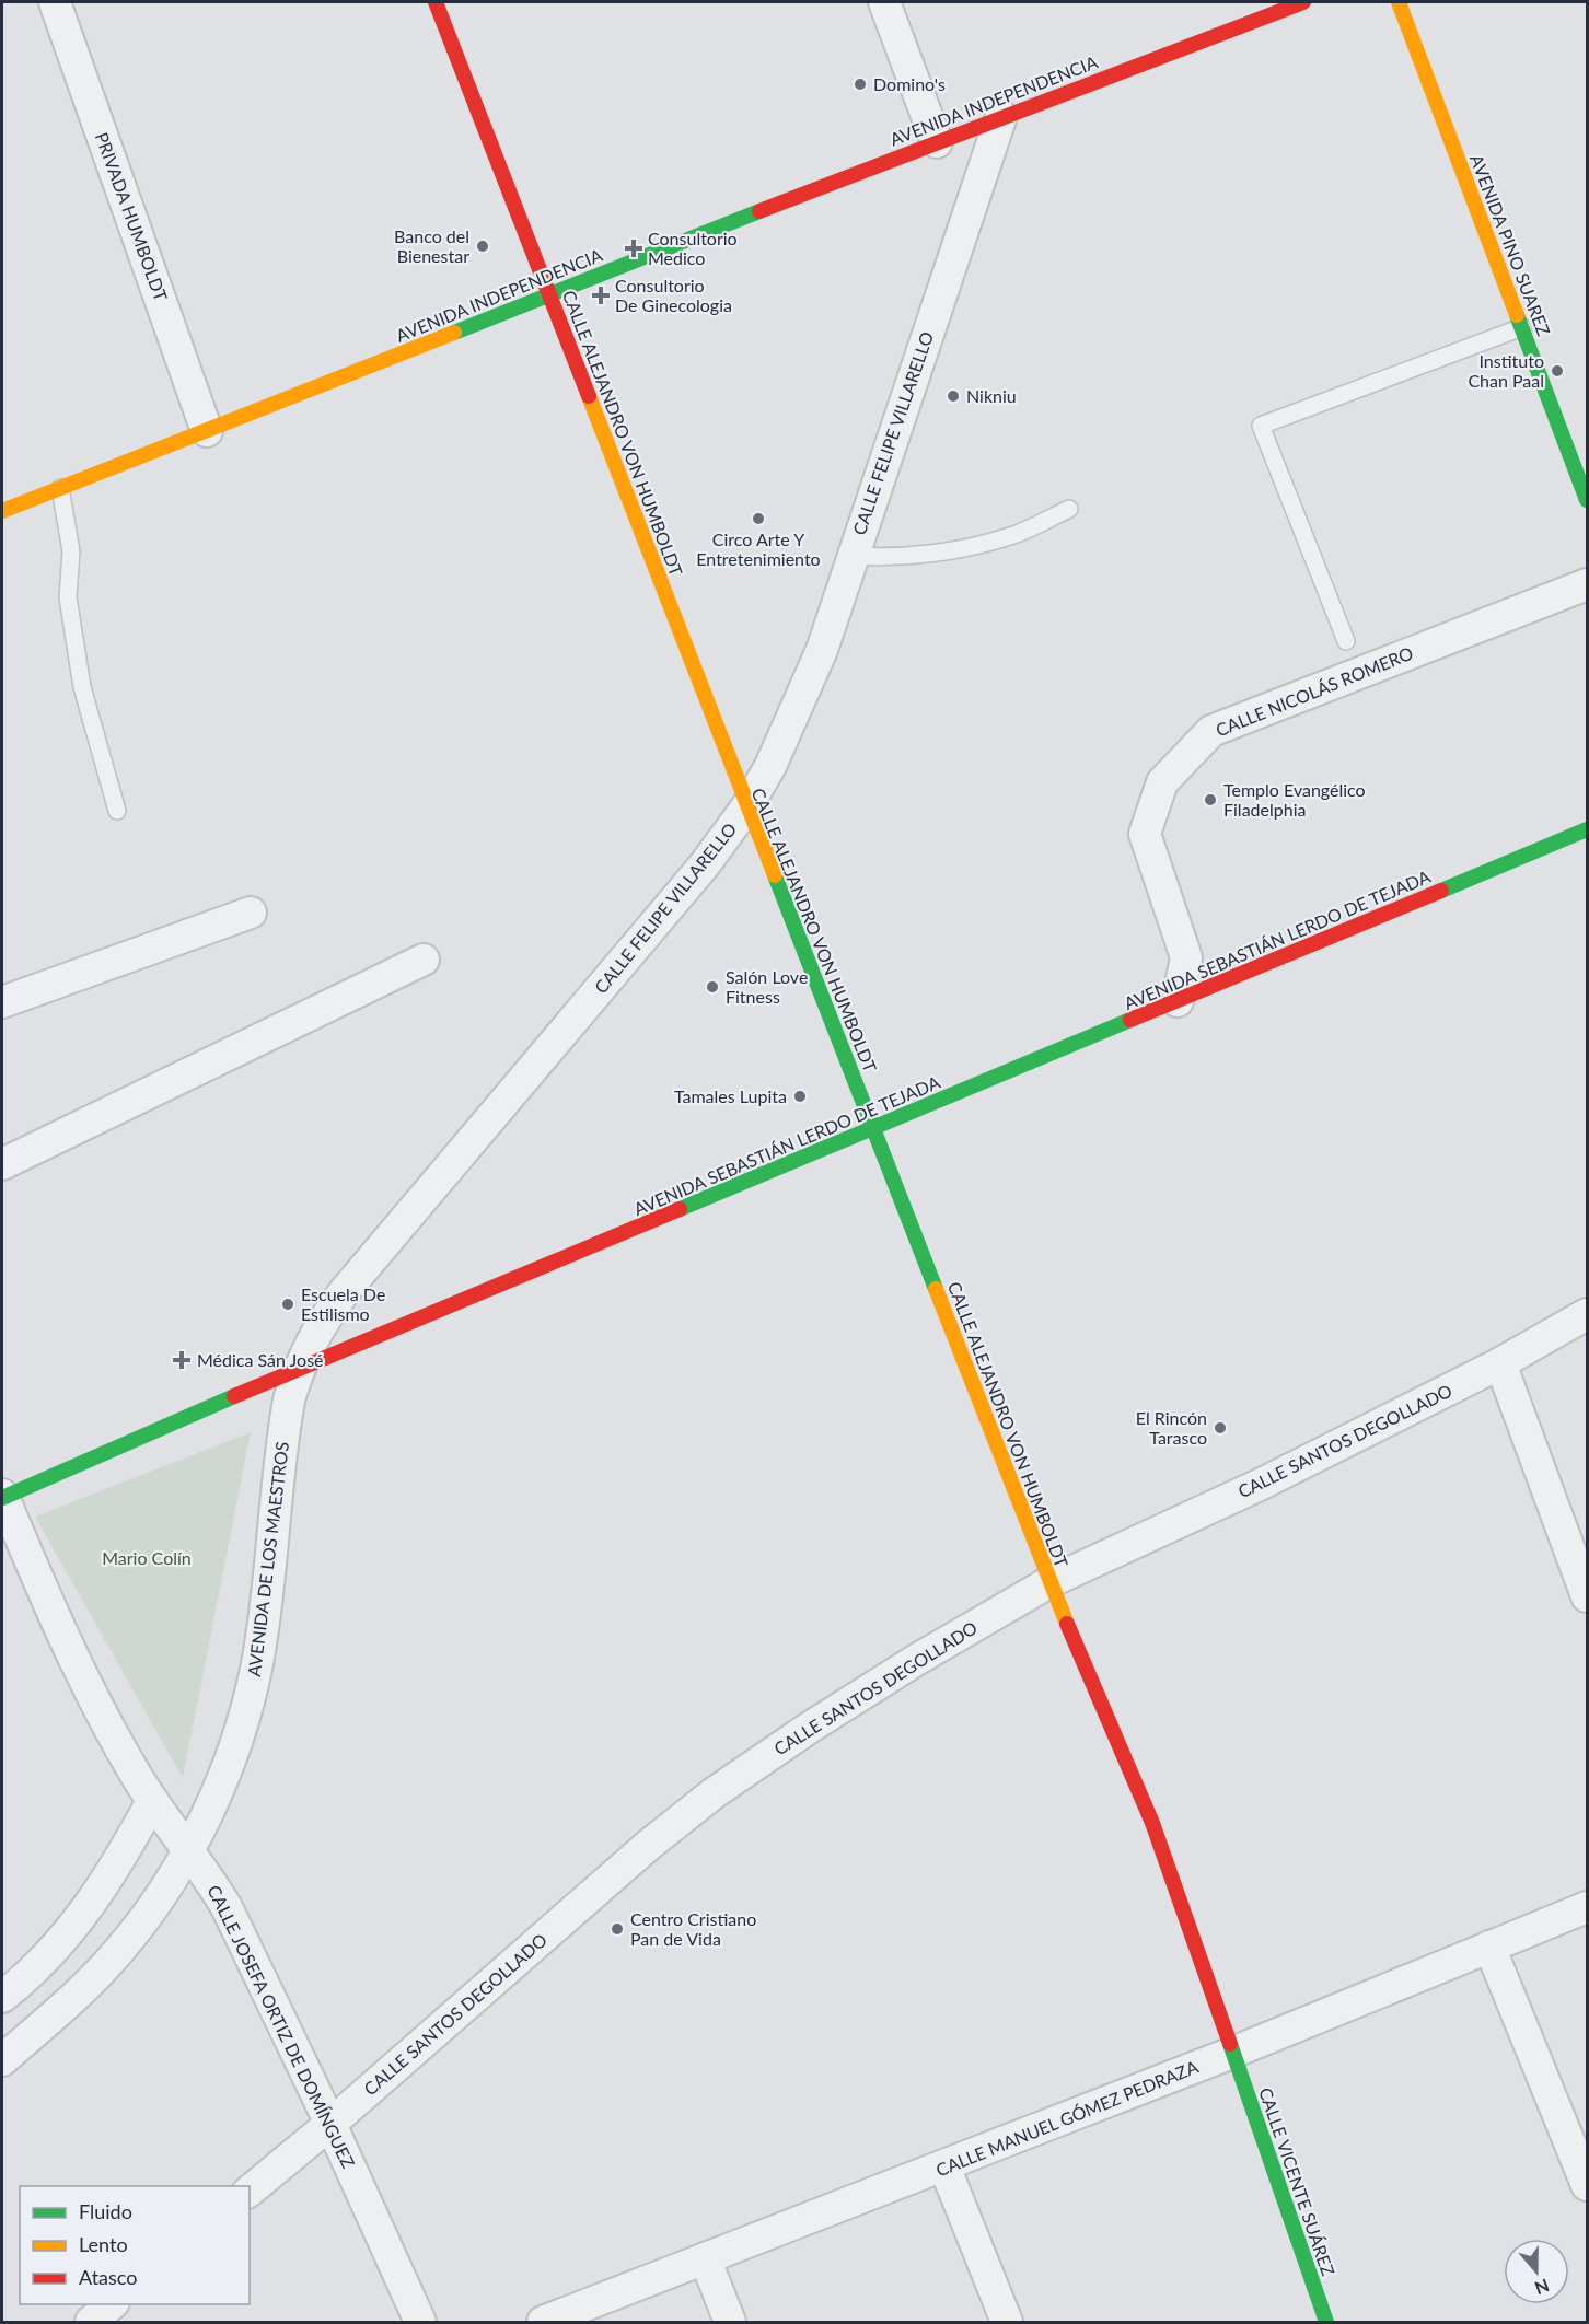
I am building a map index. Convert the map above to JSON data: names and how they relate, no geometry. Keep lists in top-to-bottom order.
{
  "streets": {
    "main road": [
      "AVENIDA INDEPENDENCIA",
      "AVENIDA PINO SUAREZ",
      "CALLE ALEJANDRO VON HUMBOLDT",
      "AVENIDA SEBASTIÁN LERDO DE TEJADA",
      "CALLE VICENTE SUÁREZ"
    ],
    "street": [
      "PRIVADA HUMBOLDT",
      "CALLE FELIPE VILLARELLO",
      "CALLE NICOLÁS ROMERO",
      "CALLE SANTOS DEGOLLADO",
      "AVENIDA DE LOS MAESTROS",
      "CALLE JOSEFA ORTIZ DE DOMÍNGUEZ",
      "CALLE MANUEL GÓMEZ PEDRAZA"
    ]
  },
  "crossings": [
    ["AVENIDA INDEPENDENCIA", "PRIVADA HUMBOLDT"],
    ["AVENIDA INDEPENDENCIA", "CALLE ALEJANDRO VON HUMBOLDT"],
    ["AVENIDA INDEPENDENCIA", "CALLE FELIPE VILLARELLO"],
    ["CALLE ALEJANDRO VON HUMBOLDT", "CALLE FELIPE VILLARELLO"],
    ["CALLE ALEJANDRO VON HUMBOLDT", "AVENIDA SEBASTIÁN LERDO DE TEJADA"],
    ["CALLE ALEJANDRO VON HUMBOLDT", "CALLE SANTOS DEGOLLADO"],
    ["CALLE ALEJANDRO VON HUMBOLDT", "CALLE MANUEL GÓMEZ PEDRAZA"],
    ["CALLE ALEJANDRO VON HUMBOLDT", "CALLE VICENTE SUÁREZ"],
    ["CALLE FELIPE VILLARELLO", "AVENIDA SEBASTIÁN LERDO DE TEJADA"],
    ["CALLE FELIPE VILLARELLO", "AVENIDA DE LOS MAESTROS"],
    ["CALLE NICOLÁS ROMERO", "AVENIDA SEBASTIÁN LERDO DE TEJADA"],
    ["AVENIDA SEBASTIÁN LERDO DE TEJADA", "AVENIDA DE LOS MAESTROS"],
    ["AVENIDA SEBASTIÁN LERDO DE TEJADA", "CALLE JOSEFA ORTIZ DE DOMÍNGUEZ"],
    ["CALLE SANTOS DEGOLLADO", "CALLE JOSEFA ORTIZ DE DOMÍNGUEZ"],
    ["AVENIDA DE LOS MAESTROS", "CALLE JOSEFA ORTIZ DE DOMÍNGUEZ"],
    ["CALLE MANUEL GÓMEZ PEDRAZA", "CALLE VICENTE SUÁREZ"]
  ],
  "parks": ["Mario Colín"],
  "places": {
    "other": [
      "Domino's",
      "Banco del Bienestar",
      "Instituto Chan Paal",
      "Nikniu",
      "Circo Arte Y Entretenimiento",
      "Templo Evangélico Filadelphia",
      "Salón Love Fitness",
      "Tamales Lupita",
      "Escuela De Estilismo",
      "El Rincón Tarasco",
      "Centro Cristiano Pan de Vida"
    ],
    "health": ["Consultorio Medico", "Consultorio De Ginecologia", "Médica Sán José"]
  },
  "legend": ["Fluido", "Lento", "Atasco"],
  "north": "bottom"
}
